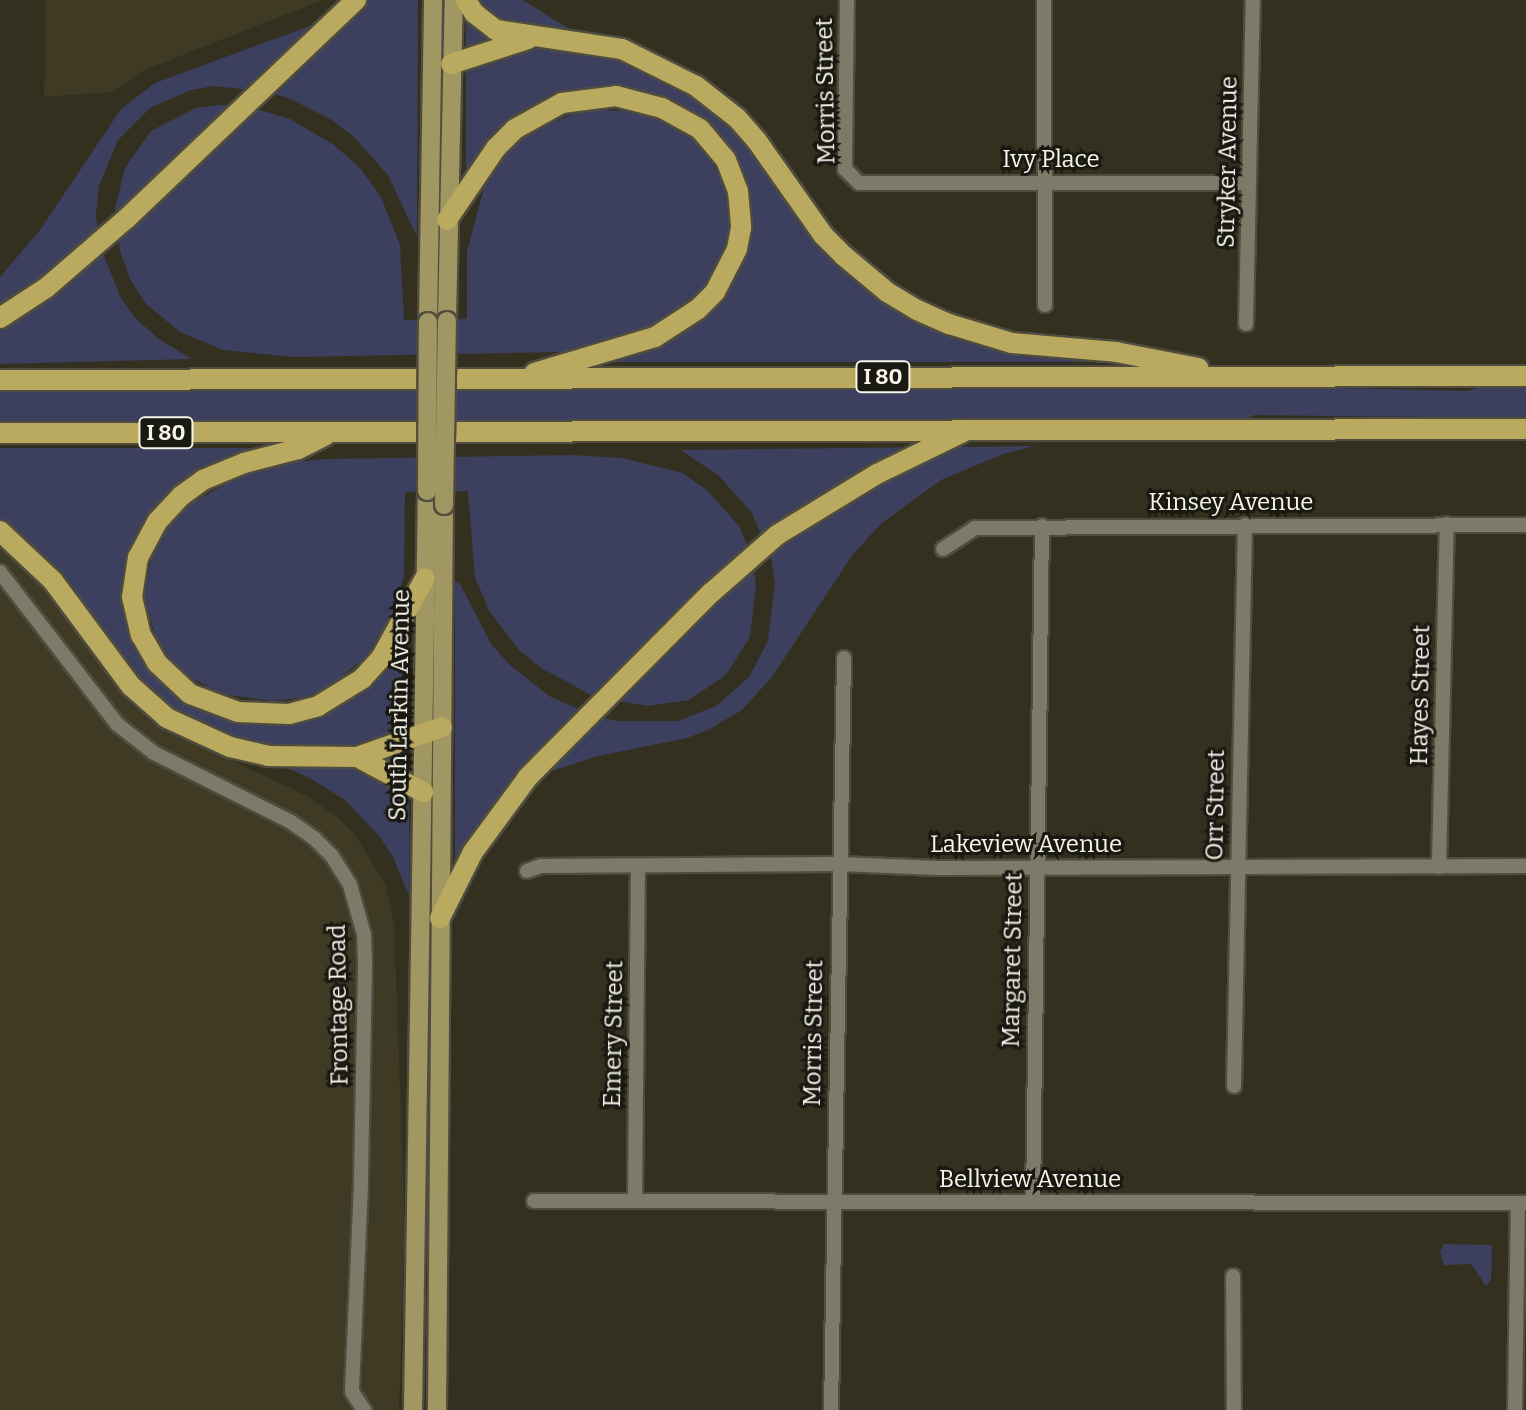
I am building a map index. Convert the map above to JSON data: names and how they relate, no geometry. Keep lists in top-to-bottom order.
{
  "streets": {
    "highway": ["I 80"],
    "main road": ["South Larkin Avenue"],
    "street": [
      "Morris Street",
      "Ivy Place",
      "Stryker Avenue",
      "Kinsey Avenue",
      "Hayes Street",
      "Orr Street",
      "Lakeview Avenue",
      "Margaret Street",
      "Frontage Road",
      "Emery Street",
      "Bellview Avenue"
    ]
  },
  "crossings": [
    ["Morris Street", "Ivy Place"],
    ["Morris Street", "Lakeview Avenue"],
    ["Morris Street", "Bellview Avenue"],
    ["Ivy Place", "Stryker Avenue"],
    ["Kinsey Avenue", "Hayes Street"],
    ["Kinsey Avenue", "Orr Street"],
    ["Kinsey Avenue", "Margaret Street"],
    ["Hayes Street", "Lakeview Avenue"],
    ["Orr Street", "Lakeview Avenue"],
    ["Lakeview Avenue", "Margaret Street"],
    ["Lakeview Avenue", "Emery Street"],
    ["Margaret Street", "Bellview Avenue"],
    ["Emery Street", "Bellview Avenue"]
  ]
}
